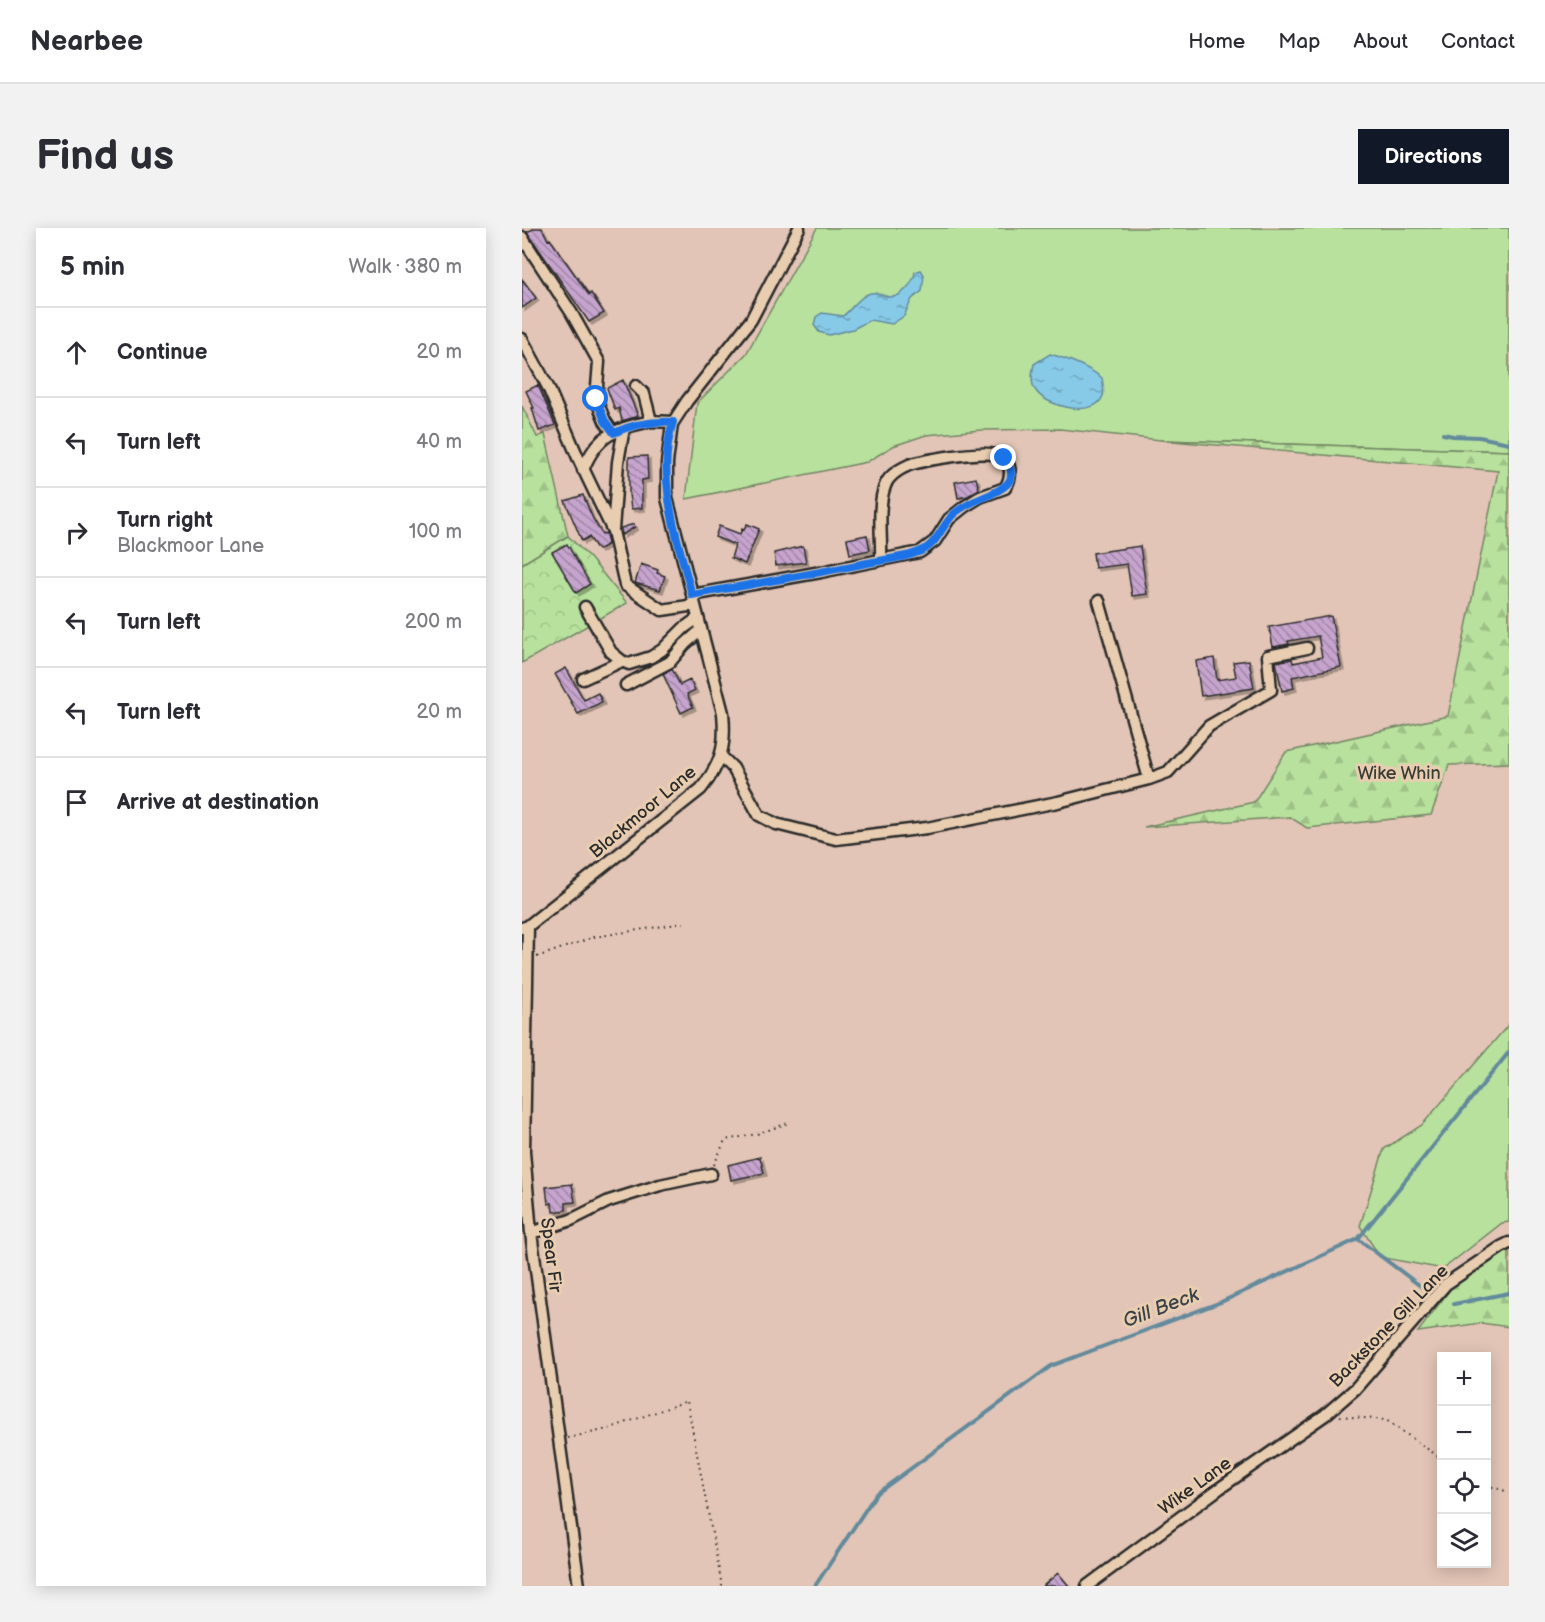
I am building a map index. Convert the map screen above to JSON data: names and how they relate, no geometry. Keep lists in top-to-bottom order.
{
  "streets": {
    "street": [
      "Blackmoor Lane",
      "Spear Fir",
      "Backstone Gill Lane",
      "Wike Lane"
    ]
  },
  "crossings": [
    ["Blackmoor Lane", "Spear Fir"],
    ["Backstone Gill Lane", "Wike Lane"]
  ],
  "water": ["Gill Beck"],
  "parks": ["Wike Whin"],
  "page": {
    "header": "Nearbee",
    "nav": [
      "Home",
      "Map",
      "About",
      "Contact"
    ],
    "buttons": "Directions",
    "title": "Find us",
    "heading": ["5 min", "Walk · 380 m"],
    "list": [
      ["Continue", "20 m"],
      ["Turn left", "40 m"],
      ["Turn right", "Blackmoor Lane", "100 m"],
      ["Turn left", "200 m"],
      ["Turn left", "20 m"],
      "Arrive at destination"
    ],
    "map_buttons": ["+", "−"]
  }
}
